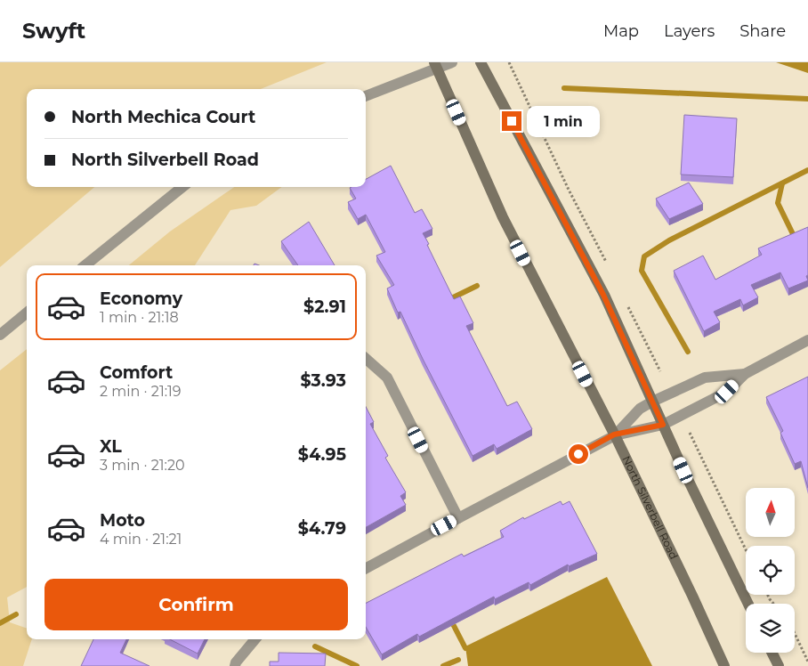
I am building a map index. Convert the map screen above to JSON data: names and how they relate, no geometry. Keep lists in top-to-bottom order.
{
  "streets": {
    "main road": ["North Silverbell Road"]
  },
  "north": "top",
  "page": {
    "header": "Swyft",
    "nav": ["Map", "Layers", "Share"],
    "banner": ["North Mechica Court", "North Silverbell Road"],
    "bubble": "1 min",
    "list": [
      {
        "name": "Economy",
        "note": "1 min · 21:18",
        "value": "$2.91"
      },
      {
        "name": "Comfort",
        "note": "2 min · 21:19",
        "value": "$3.93"
      },
      {
        "name": "XL",
        "note": "3 min · 21:20",
        "value": "$4.95"
      },
      {
        "name": "Moto",
        "note": "4 min · 21:21",
        "value": "$4.79"
      }
    ],
    "buttons": "Confirm"
  }
}
